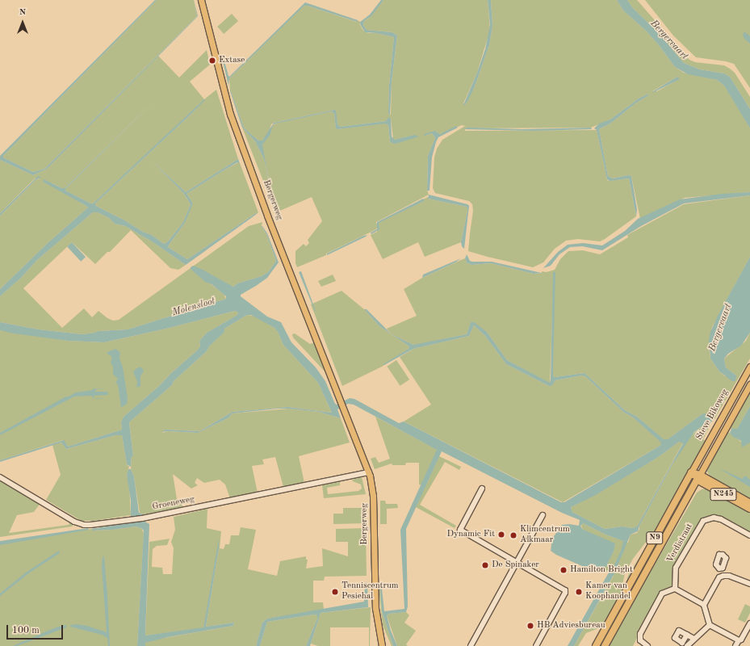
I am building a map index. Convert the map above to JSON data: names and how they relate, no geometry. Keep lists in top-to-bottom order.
{
  "streets": {
    "highway": ["N245", "N9"],
    "main road": ["Bergerweg", "Steve Bikoweg"],
    "street": ["Groeneweg", "Verdistraat"]
  },
  "crossings": [
    ["Bergerweg", "Groeneweg"],
    ["Steve Bikoweg", "N245"],
    ["Steve Bikoweg", "N9"],
    ["N245", "N9"]
  ],
  "water": ["Bergervaart", "Molensloot"],
  "places": [
    "Extase",
    "Dynamic Fit",
    "Klimcentrum Alkmaar",
    "De Spinaker",
    "Hamilton Bright",
    "Tenniscentrum Pesiehal",
    "Kamer van Koophandel",
    "HB Adviesbureau"
  ],
  "scale_bar": "100 m",
  "north": "top"
}
